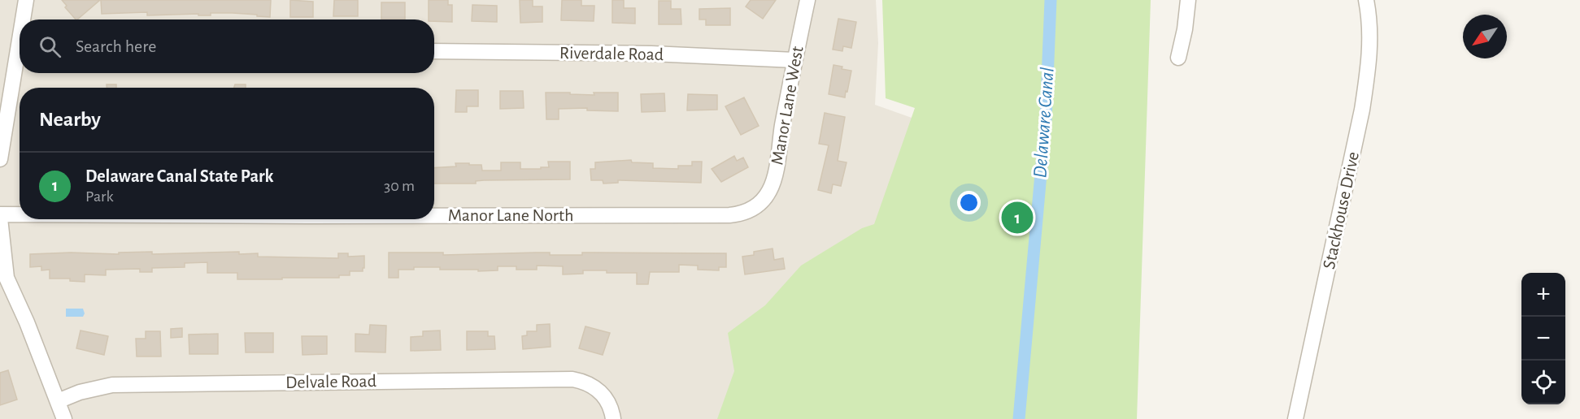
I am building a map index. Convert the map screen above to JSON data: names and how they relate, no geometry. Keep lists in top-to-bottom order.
{
  "streets": {
    "street": [
      "Riverdale Road",
      "Manor Lane West",
      "Stackhouse Drive",
      "Manor Lane North",
      "Delvale Road"
    ]
  },
  "crossings": [
    ["Riverdale Road", "Manor Lane West"],
    ["Manor Lane West", "Manor Lane North"]
  ],
  "water": ["Delaware Canal"],
  "north": "bottom left",
  "page": {
    "search": "Search here",
    "heading": "Nearby",
    "list": [
      {
        "mark": "1",
        "name": "Delaware Canal State Park",
        "note": "Park",
        "value": "30 m"
      }
    ],
    "pins": "1",
    "map_buttons": ["+", "−"]
  }
}
